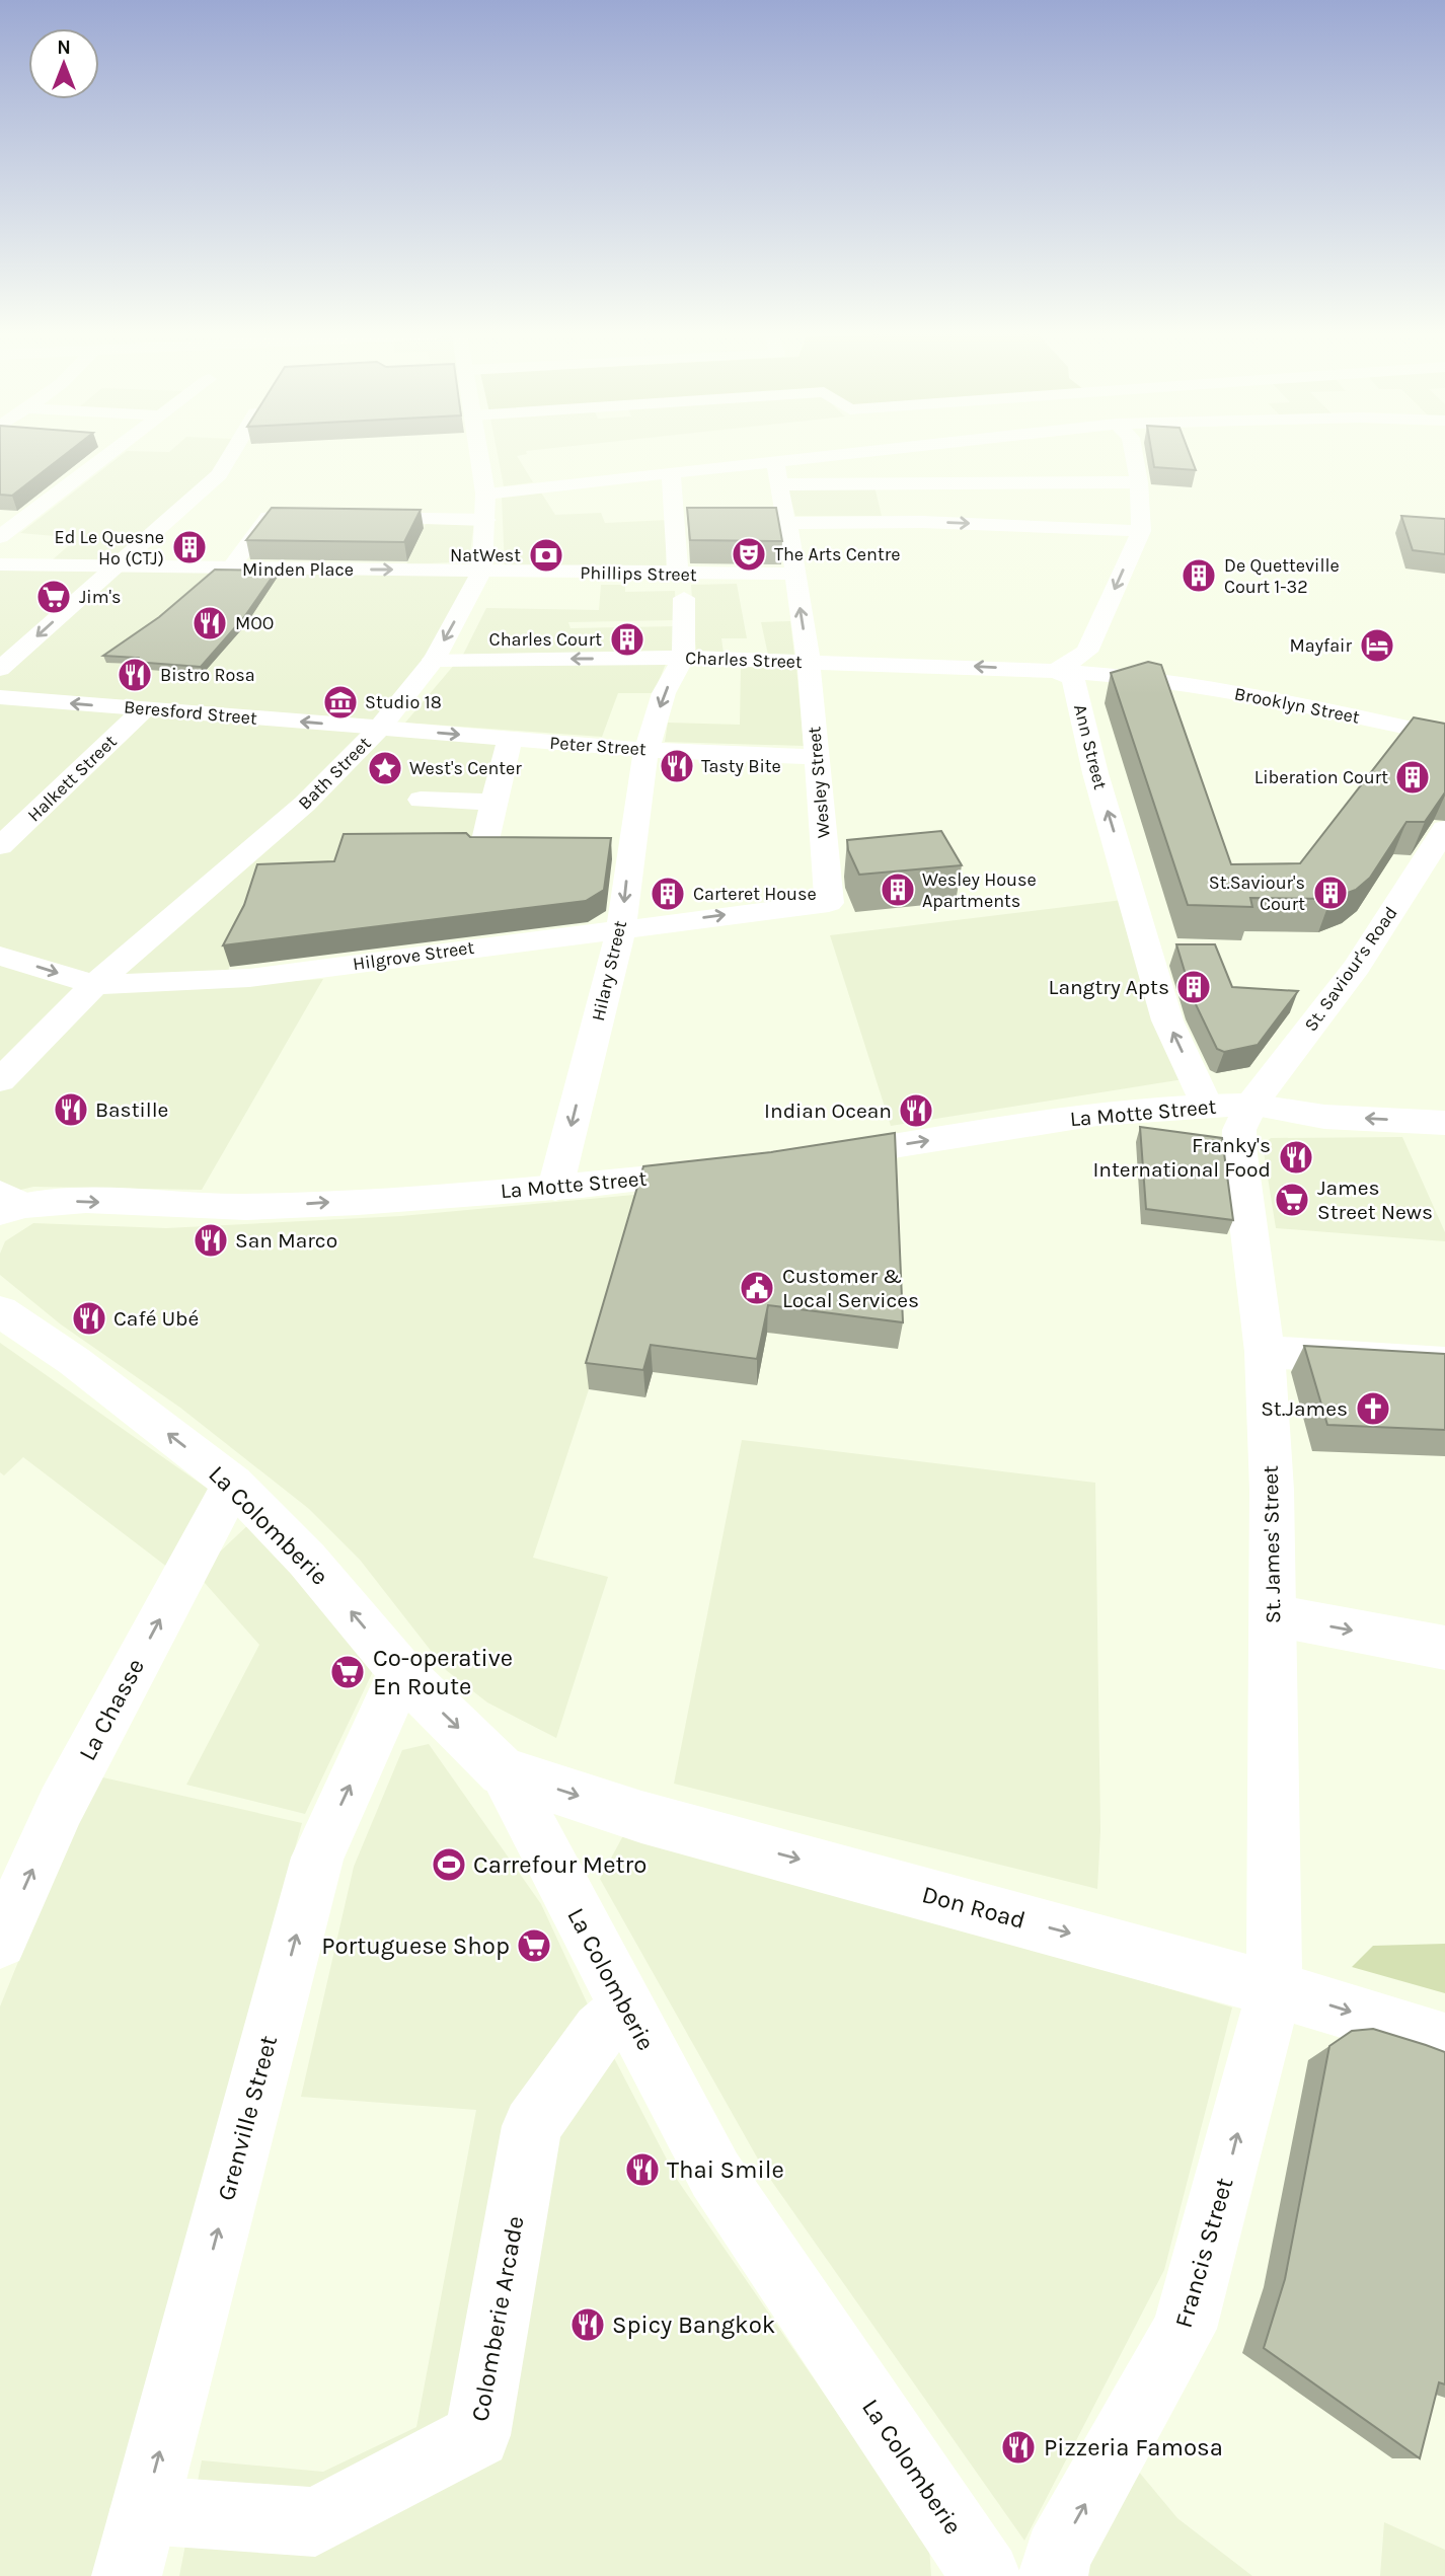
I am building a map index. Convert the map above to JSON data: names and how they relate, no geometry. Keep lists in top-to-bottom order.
{
  "streets": {
    "street": [
      "Minden Place",
      "Phillips Street",
      "Charles Street",
      "Brooklyn Street",
      "Beresford Street",
      "Peter Street",
      "Ann Street",
      "Bath Street",
      "Halkett Street",
      "Wesley Street",
      "Hilgrove Street",
      "St. Saviour's Road",
      "Hilary Street",
      "La Motte Street",
      "La Colomberie",
      "St. James' Street",
      "La Chasse",
      "Don Road",
      "Grenville Street",
      "Francis Street",
      "Colomberie Arcade"
    ]
  },
  "crossings": [
    ["Minden Place", "Phillips Street"],
    ["Minden Place", "Bath Street"],
    ["Phillips Street", "Bath Street"],
    ["Phillips Street", "Wesley Street"],
    ["Charles Street", "Brooklyn Street"],
    ["Charles Street", "Ann Street"],
    ["Charles Street", "Bath Street"],
    ["Charles Street", "Wesley Street"],
    ["Charles Street", "Hilary Street"],
    ["Brooklyn Street", "Ann Street"],
    ["Beresford Street", "Peter Street"],
    ["Beresford Street", "Bath Street"],
    ["Beresford Street", "Halkett Street"],
    ["Peter Street", "Bath Street"],
    ["Peter Street", "Wesley Street"],
    ["Peter Street", "Hilary Street"],
    ["Ann Street", "La Motte Street"],
    ["Bath Street", "Hilgrove Street"],
    ["Wesley Street", "Hilgrove Street"],
    ["Hilgrove Street", "Hilary Street"],
    ["St. Saviour's Road", "La Motte Street"],
    ["St. Saviour's Road", "St. James' Street"],
    ["Hilary Street", "La Motte Street"],
    ["La Motte Street", "St. James' Street"],
    ["La Colomberie", "La Chasse"],
    ["La Colomberie", "Don Road"],
    ["La Colomberie", "Grenville Street"],
    ["La Colomberie", "Colomberie Arcade"],
    ["St. James' Street", "Don Road"],
    ["St. James' Street", "Francis Street"],
    ["Don Road", "Francis Street"],
    ["Grenville Street", "Colomberie Arcade"]
  ],
  "one_way": [
    "Beresford Street",
    "Ann Street",
    "Hilgrove Street",
    "Hilary Street",
    "La Chasse",
    "Don Road",
    "Grenville Street",
    "Francis Street"
  ],
  "places": {
    "building": [
      "Ed Le Quesne Ho (CTJ)",
      "De Quetteville Court 1-32",
      "Charles Court",
      "Liberation Court",
      "Wesley House Apartments",
      "St.Saviour's Court",
      "Carteret House",
      "Langtry Apts"
    ],
    "theatre": ["The Arts Centre"],
    "bank": ["NatWest"],
    "supermarket": [
      "Jim's",
      "James Street News",
      "Co-operative En Route",
      "Portuguese Shop"
    ],
    "restaurant": [
      "MOO",
      "Bistro Rosa",
      "Tasty Bite",
      "Bastille",
      "Indian Ocean",
      "Franky's International Food",
      "San Marco",
      "Café Ubé",
      "Thai Smile",
      "Spicy Bangkok",
      "Pizzeria Famosa"
    ],
    "hotel": ["Mayfair"],
    "museum": ["Studio 18"],
    "place": ["West's Center"],
    "public building": ["Customer & Local Services"],
    "church": ["St.James"],
    "sports": ["Carrefour Metro"]
  },
  "north": "top"
}
